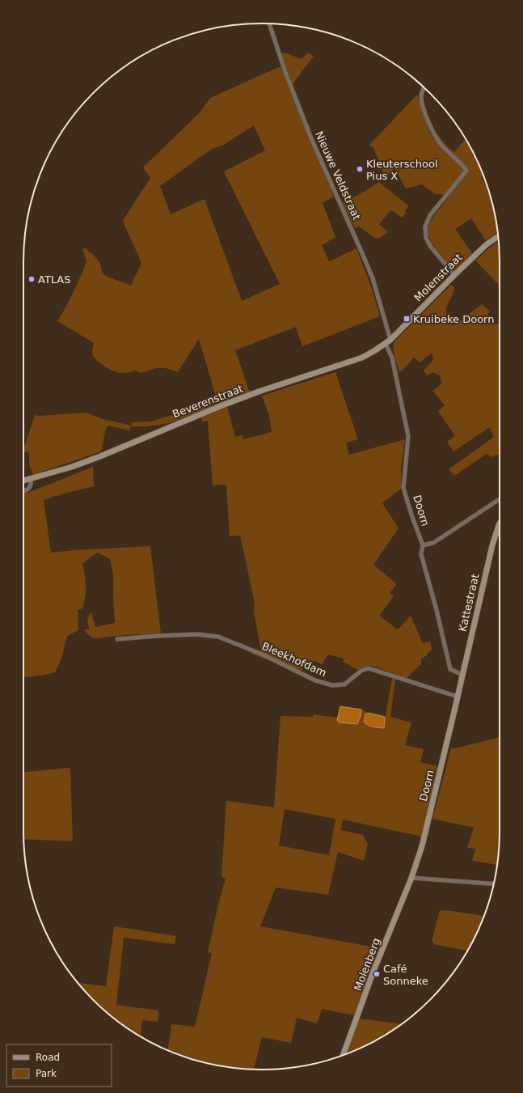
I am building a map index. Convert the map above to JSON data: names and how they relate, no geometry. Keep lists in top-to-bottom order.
{
  "streets": {
    "street": [
      "Nieuwe Veldstraat",
      "Molenstraat",
      "Beverenstraat",
      "Doorn",
      "Kattestraat",
      "Bleekhofdam",
      "Molenberg"
    ]
  },
  "crossings": [
    ["Nieuwe Veldstraat", "Molenstraat"],
    ["Nieuwe Veldstraat", "Beverenstraat"],
    ["Nieuwe Veldstraat", "Doorn"],
    ["Molenstraat", "Beverenstraat"],
    ["Molenstraat", "Doorn"],
    ["Beverenstraat", "Doorn"],
    ["Doorn", "Kattestraat"],
    ["Doorn", "Bleekhofdam"],
    ["Doorn", "Molenberg"],
    ["Kattestraat", "Bleekhofdam"]
  ],
  "places": {
    "other": ["Kleuterschool Pius X", "ATLAS", "Café Sonneke"],
    "transit": ["Kruibeke Doorn"]
  },
  "legend": ["Road", "Park"]
}
